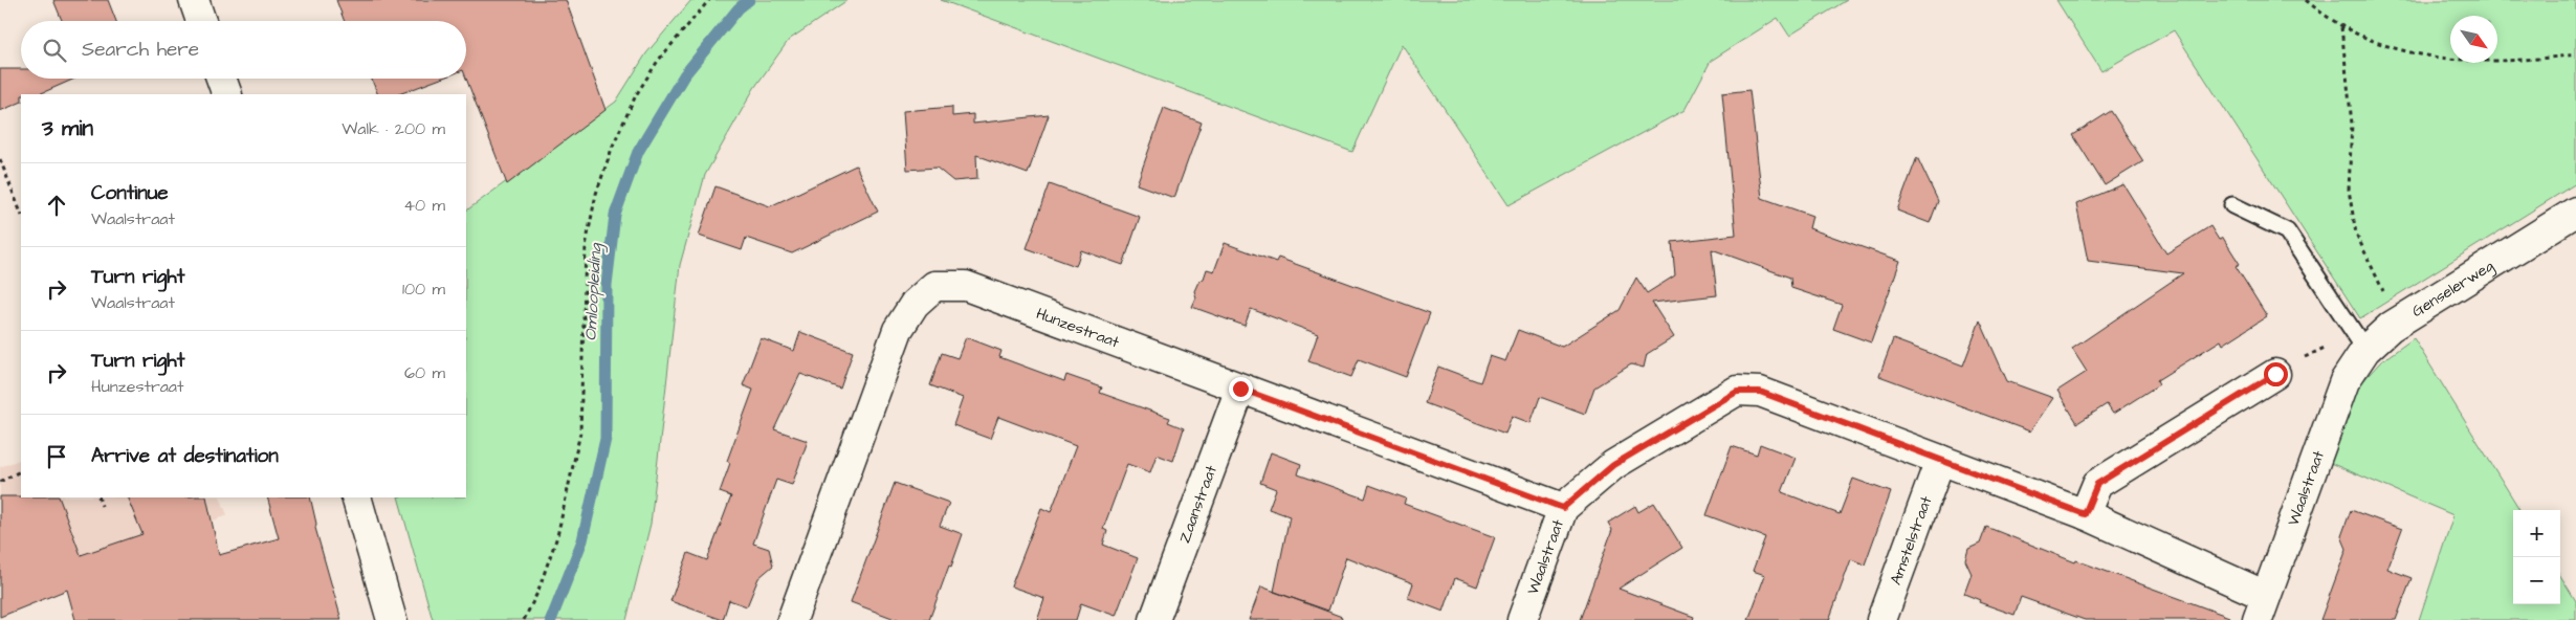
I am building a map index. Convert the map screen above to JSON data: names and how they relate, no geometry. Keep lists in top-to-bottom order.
{
  "streets": {
    "street": [
      "Genselerweg",
      "Hunzestraat",
      "Waalstraat",
      "Zaanstraat",
      "Amstelstraat"
    ]
  },
  "crossings": [
    ["Genselerweg", "Waalstraat"],
    ["Hunzestraat", "Waalstraat"],
    ["Hunzestraat", "Zaanstraat"],
    ["Waalstraat", "Amstelstraat"]
  ],
  "water": ["Omloopleiding"],
  "north": "bottom right",
  "page": {
    "search": "Search here",
    "heading": ["3 min", "Walk · 200 m"],
    "list": [
      ["Continue", "Waalstraat", "40 m"],
      ["Turn right", "Waalstraat", "100 m"],
      ["Turn right", "Hunzestraat", "60 m"],
      "Arrive at destination"
    ],
    "map_buttons": ["+", "−"]
  }
}
